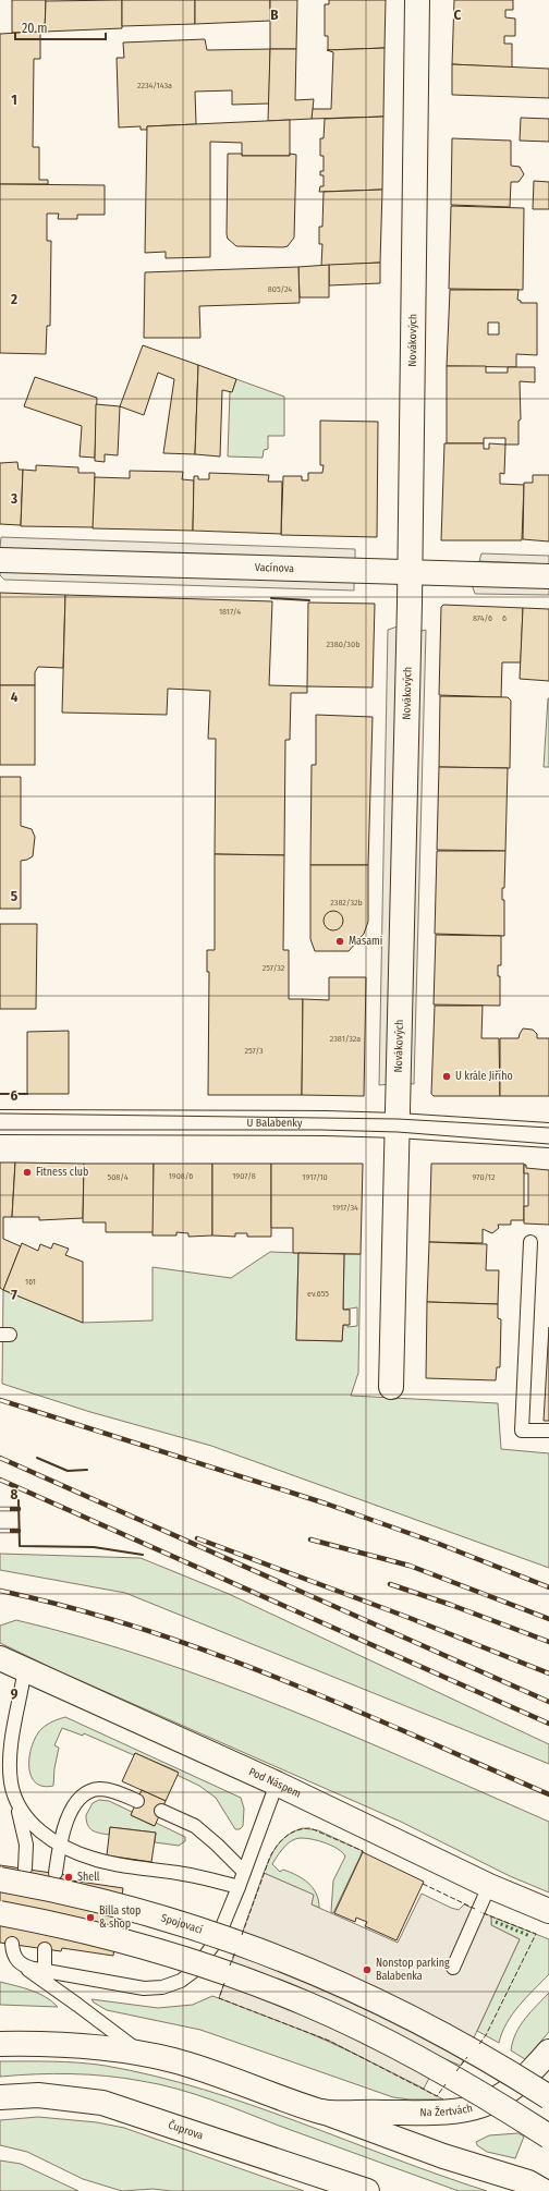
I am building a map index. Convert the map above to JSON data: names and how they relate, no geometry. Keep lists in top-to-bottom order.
{
  "streets": {
    "street": [
      "Novákových",
      "Vacínova",
      "U Balabenky",
      "Pod Náspem",
      "Spojovací",
      "Na Žertvách",
      "Čuprova"
    ]
  },
  "crossings": [
    ["Novákových", "Vacínova"],
    ["Novákových", "U Balabenky"]
  ],
  "places": [
    "Masami",
    "U krále Jiřího",
    "Fitness club",
    "Shell",
    "Billa stop & shop",
    "Nonstop parking Balabenka"
  ],
  "house_numbers": [
    "2234/143a",
    "805/24",
    "1817/4",
    "874/6",
    "6",
    "2380/30b",
    "2382/32b",
    "257/32",
    "2381/32a",
    "257/3",
    "1908/6",
    "1907/8",
    "508/4",
    "1917/10",
    "970/12",
    "1917/34",
    "161",
    "ev.655"
  ],
  "scale_bar": "20 m",
  "grid": {
    "columns": ["B", "C"],
    "rows": [
      "1",
      "2",
      "3",
      "4",
      "5",
      "6",
      "7",
      "8",
      "9"
    ]
  }
}
